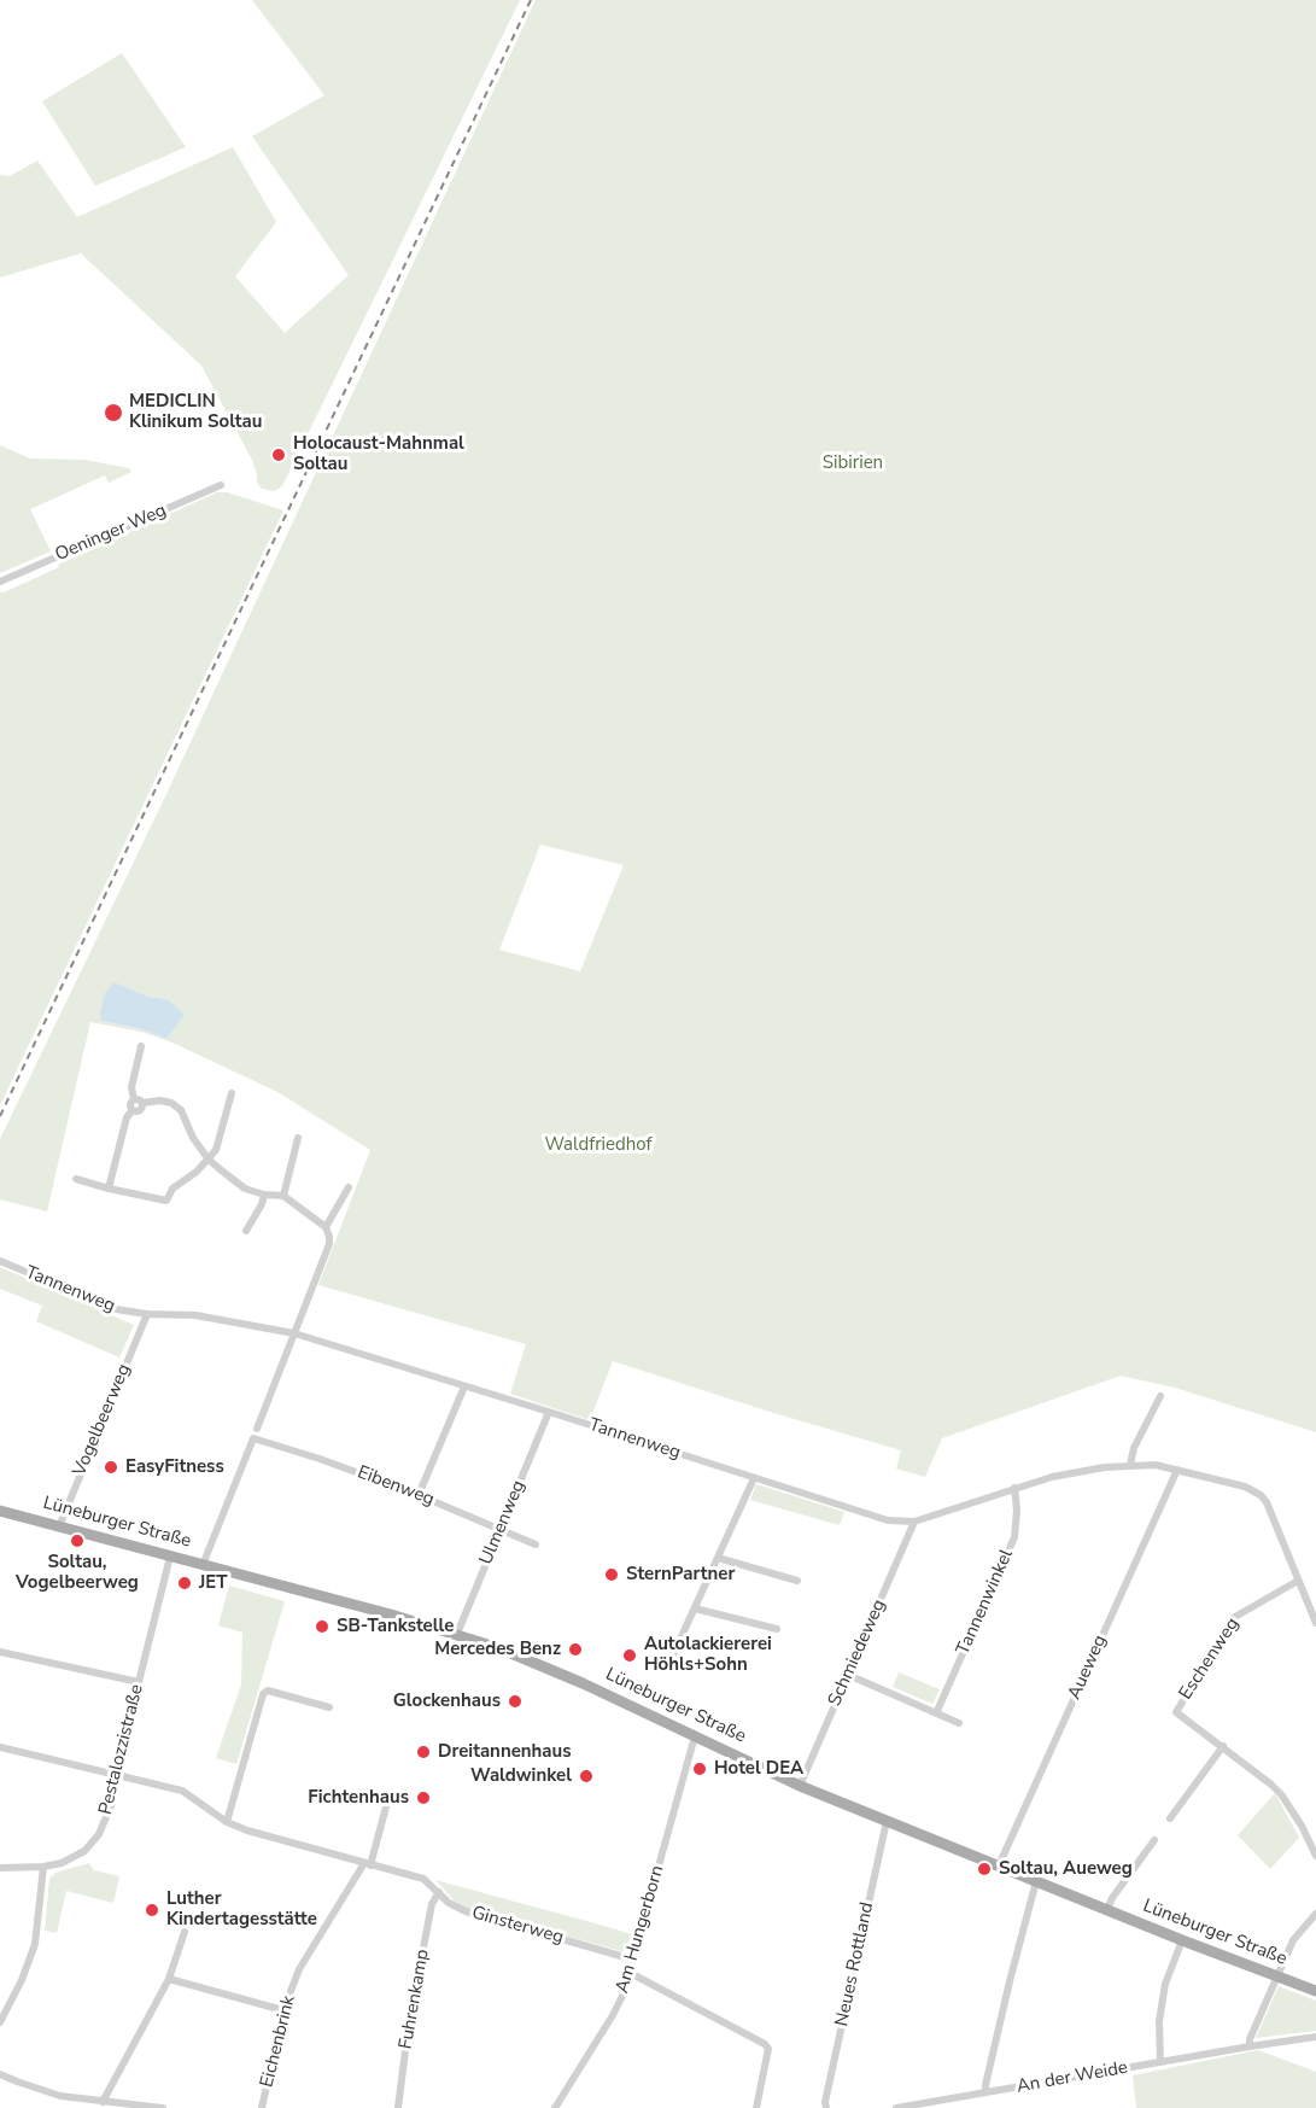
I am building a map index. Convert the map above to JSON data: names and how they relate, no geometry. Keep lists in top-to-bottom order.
{
  "streets": {
    "main road": ["Lüneburger Straße"],
    "street": [
      "Oeninger Weg",
      "Tannenweg",
      "Vogelbeerweg",
      "Eibenweg",
      "Ulmenweg",
      "Tannenwinkel",
      "Schmiedeweg",
      "Eschenweg",
      "Aueweg",
      "Pestalozzistraße",
      "Ginsterweg",
      "Am Hungerborn",
      "Neues Rottland",
      "Fuhrenkamp",
      "Eichenbrink",
      "An der Weide"
    ]
  },
  "crossings": [
    ["Tannenweg", "Vogelbeerweg"],
    ["Tannenweg", "Ulmenweg"],
    ["Tannenweg", "Tannenwinkel"],
    ["Tannenweg", "Schmiedeweg"],
    ["Tannenweg", "Eschenweg"],
    ["Tannenweg", "Aueweg"],
    ["Vogelbeerweg", "Lüneburger Straße"],
    ["Eibenweg", "Lüneburger Straße"],
    ["Eibenweg", "Ulmenweg"],
    ["Lüneburger Straße", "Ulmenweg"],
    ["Lüneburger Straße", "Schmiedeweg"],
    ["Lüneburger Straße", "Aueweg"],
    ["Lüneburger Straße", "Pestalozzistraße"],
    ["Lüneburger Straße", "Am Hungerborn"],
    ["Lüneburger Straße", "Neues Rottland"],
    ["Pestalozzistraße", "Ginsterweg"],
    ["Ginsterweg", "Am Hungerborn"],
    ["Ginsterweg", "Fuhrenkamp"],
    ["Ginsterweg", "Eichenbrink"]
  ],
  "parks": ["Sibirien", "Waldfriedhof"],
  "places": [
    "MEDICLIN Klinikum Soltau",
    "Holocaust-Mahnmal Soltau",
    "EasyFitness",
    "Soltau, Vogelbeerweg",
    "SternPartner",
    "JET",
    "SB-Tankstelle",
    "Mercedes Benz",
    "Autolackiererei Höhls+Sohn",
    "Glockenhaus",
    "Dreitannenhaus",
    "Hotel DEA",
    "Waldwinkel",
    "Fichtenhaus",
    "Soltau, Aueweg",
    "Luther Kindertagesstätte"
  ]
}
